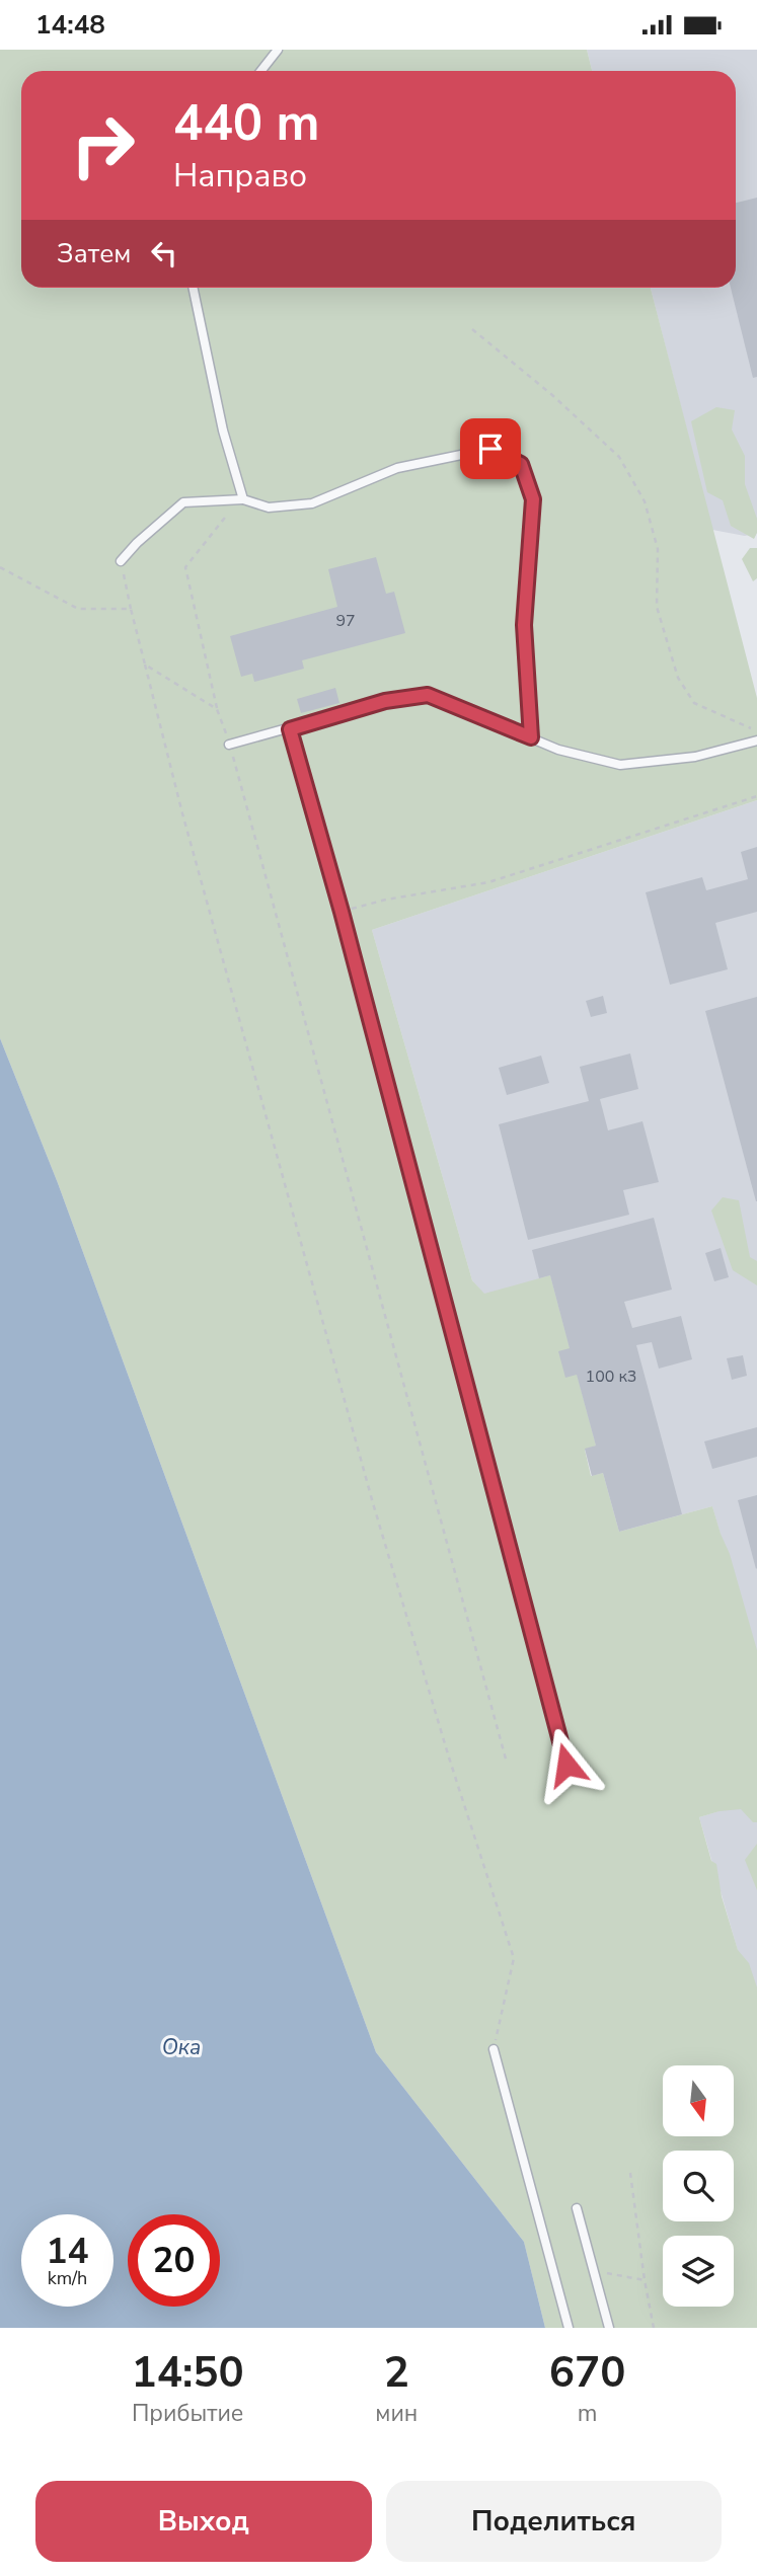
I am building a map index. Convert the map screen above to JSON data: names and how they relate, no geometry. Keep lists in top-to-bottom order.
{
  "water": ["Ока"],
  "house_numbers": ["97", "100 к3"],
  "north": "bottom",
  "page": {
    "status": "14:48",
    "turn": ["440 m", "Направо"],
    "then": "Затем",
    "speed": "14 km/h",
    "limit": "20",
    "eta": [
      "14:50",
      "Прибытие",
      "2",
      "мин",
      "670",
      "m"
    ],
    "buttons": ["Выход", "Поделиться"]
  }
}
